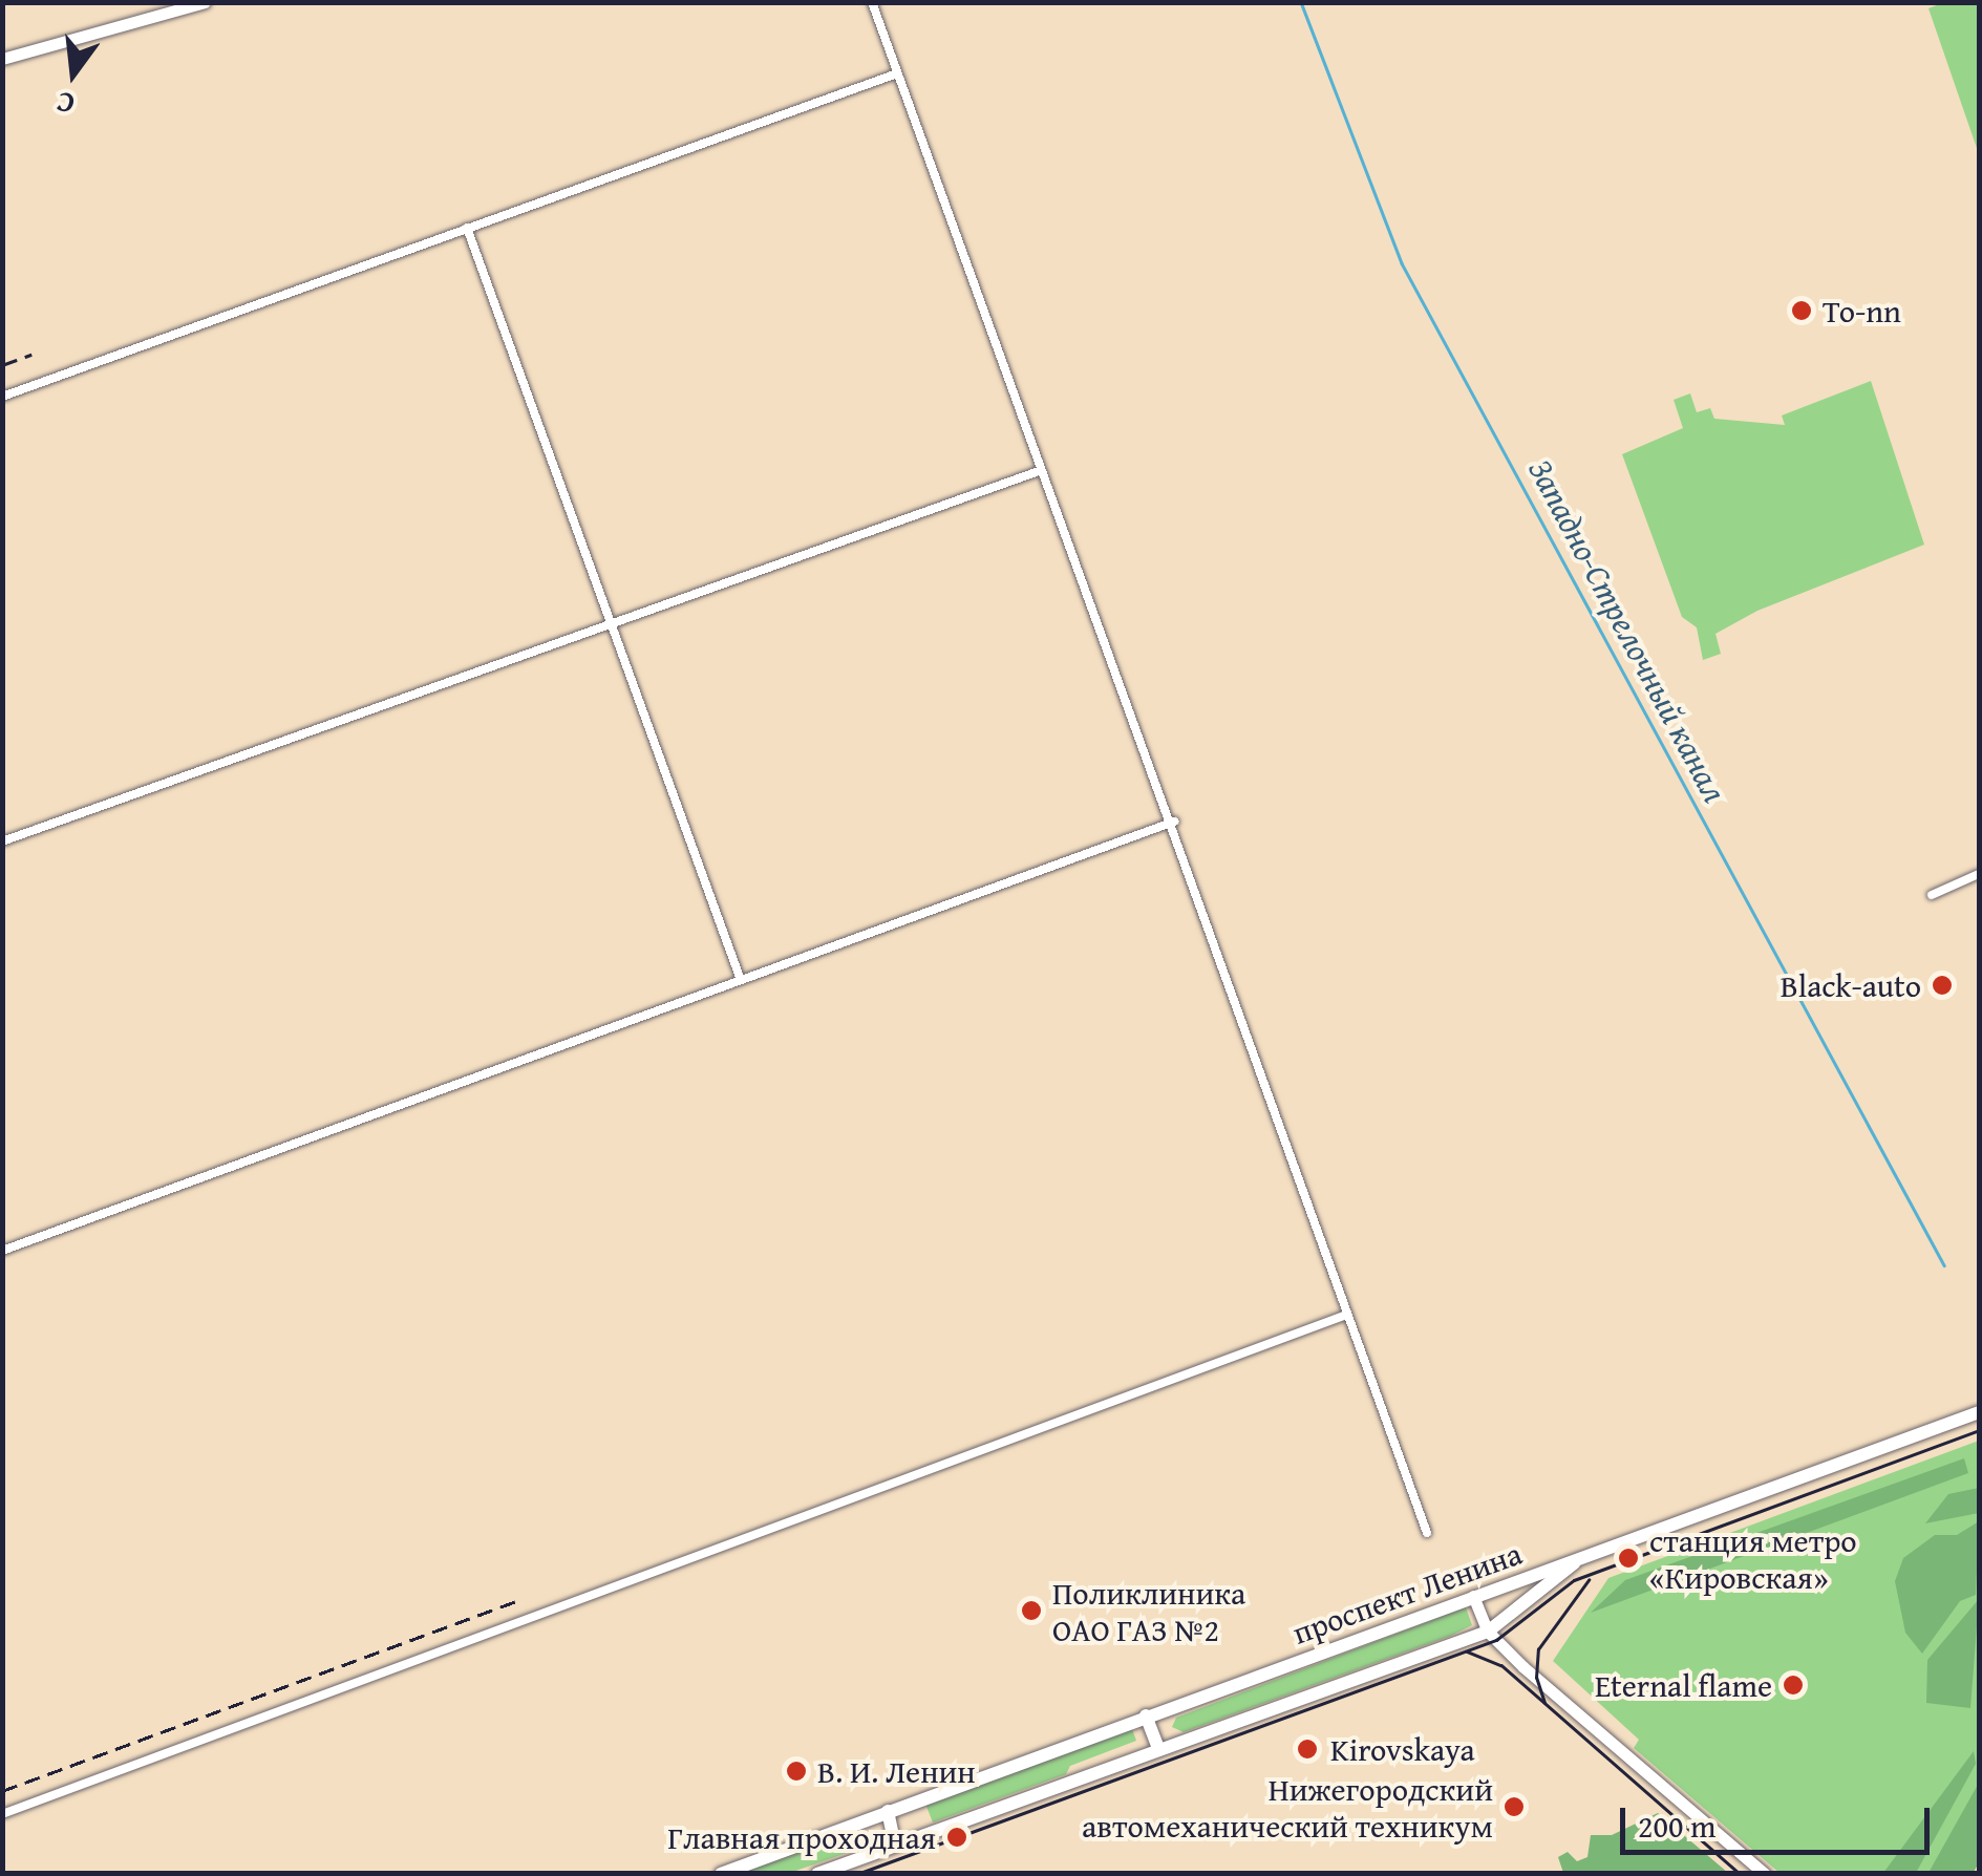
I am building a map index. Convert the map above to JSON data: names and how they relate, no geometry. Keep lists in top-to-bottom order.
{
  "streets": {
    "main road": ["проспект Ленина"]
  },
  "water": ["Западно-Стрелочный канал"],
  "places": [
    "To-nn",
    "Black-auto",
    "станция метро «Кировская»",
    "Поликлиника ОАО ГАЗ №2",
    "Eternal flame",
    "Kirovskaya",
    "В. И. Ленин",
    "Нижегородский автомеханический техникум",
    "Главная проходная"
  ],
  "scale_bar": "200 m",
  "north": "bottom"
}
